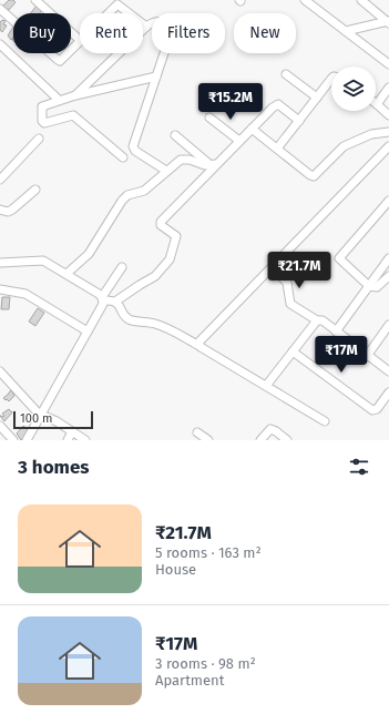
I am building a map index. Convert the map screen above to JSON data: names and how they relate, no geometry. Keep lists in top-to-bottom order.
{
  "scale_bar": "100 m",
  "page": {
    "chip": [
      "Buy",
      "Rent",
      "Filters",
      "New"
    ],
    "price": ["₹15.2M", "₹21.7M", "₹17M"],
    "scale": "100 m",
    "heading": "3 homes",
    "list": [
      {
        "name": "₹21.7M",
        "note": "5 rooms · 163 m² · House"
      },
      {
        "name": "₹17M",
        "note": "3 rooms · 98 m² · Apartment"
      }
    ]
  }
}
